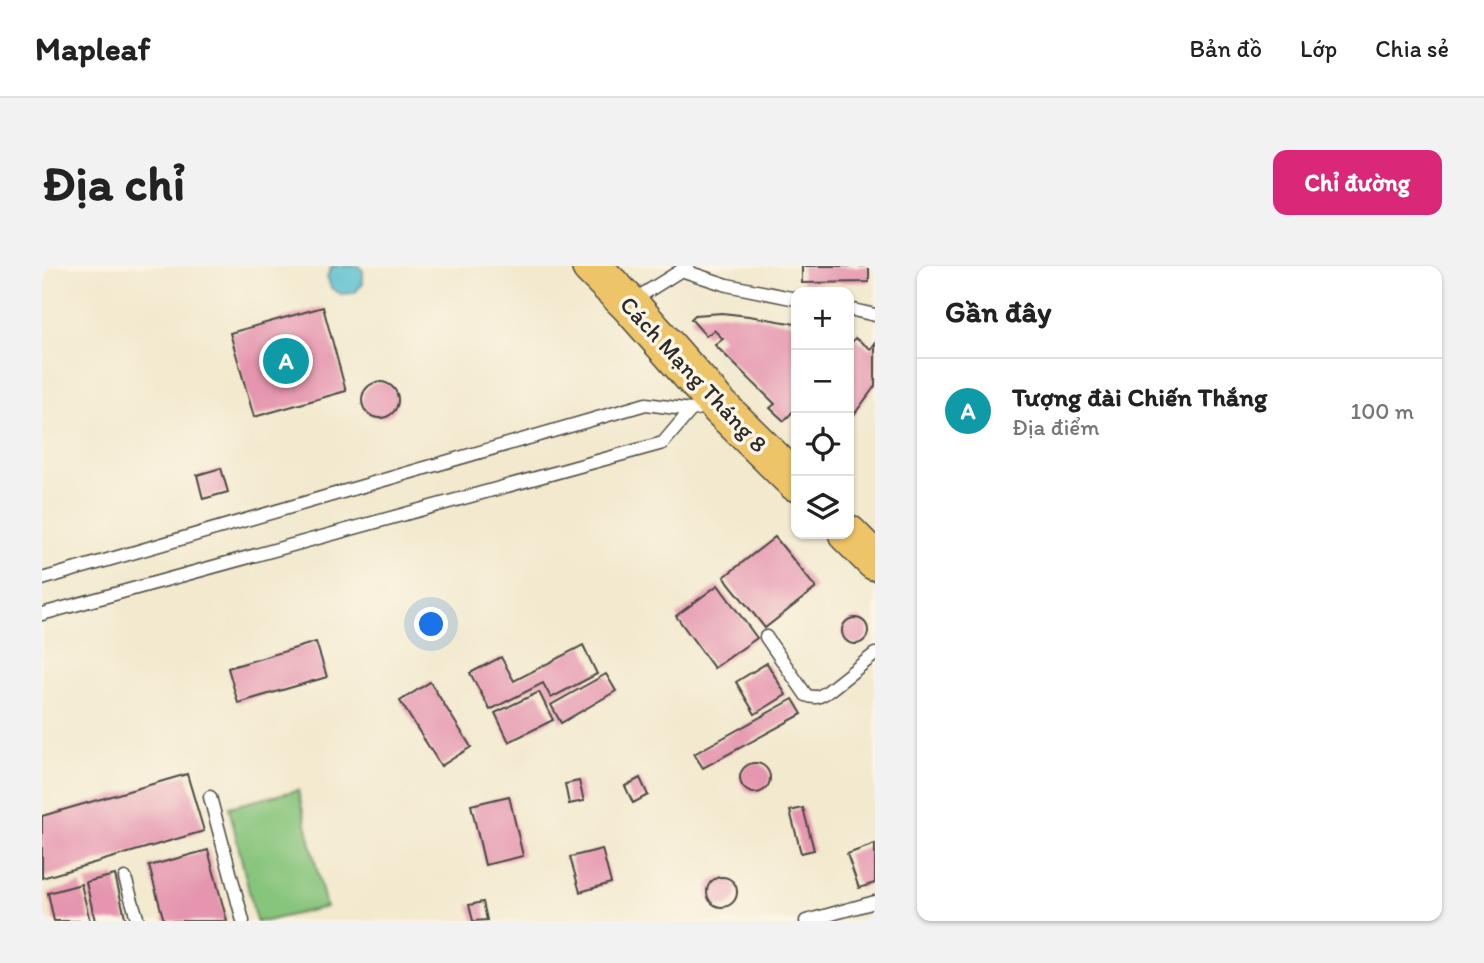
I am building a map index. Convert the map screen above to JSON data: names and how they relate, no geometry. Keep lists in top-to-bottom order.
{
  "streets": {
    "highway": ["Cách Mạng Tháng 8"]
  },
  "page": {
    "header": "Mapleaf",
    "nav": ["Bản đồ", "Lớp", "Chia sẻ"],
    "buttons": "Chỉ đường",
    "title": "Địa chỉ",
    "heading": "Gần đây",
    "map_buttons": ["+", "−"],
    "pins": "A",
    "list": [
      {
        "mark": "A",
        "name": "Tượng đài Chiến Thắng",
        "note": "Địa điểm",
        "value": "100 m"
      }
    ]
  }
}
